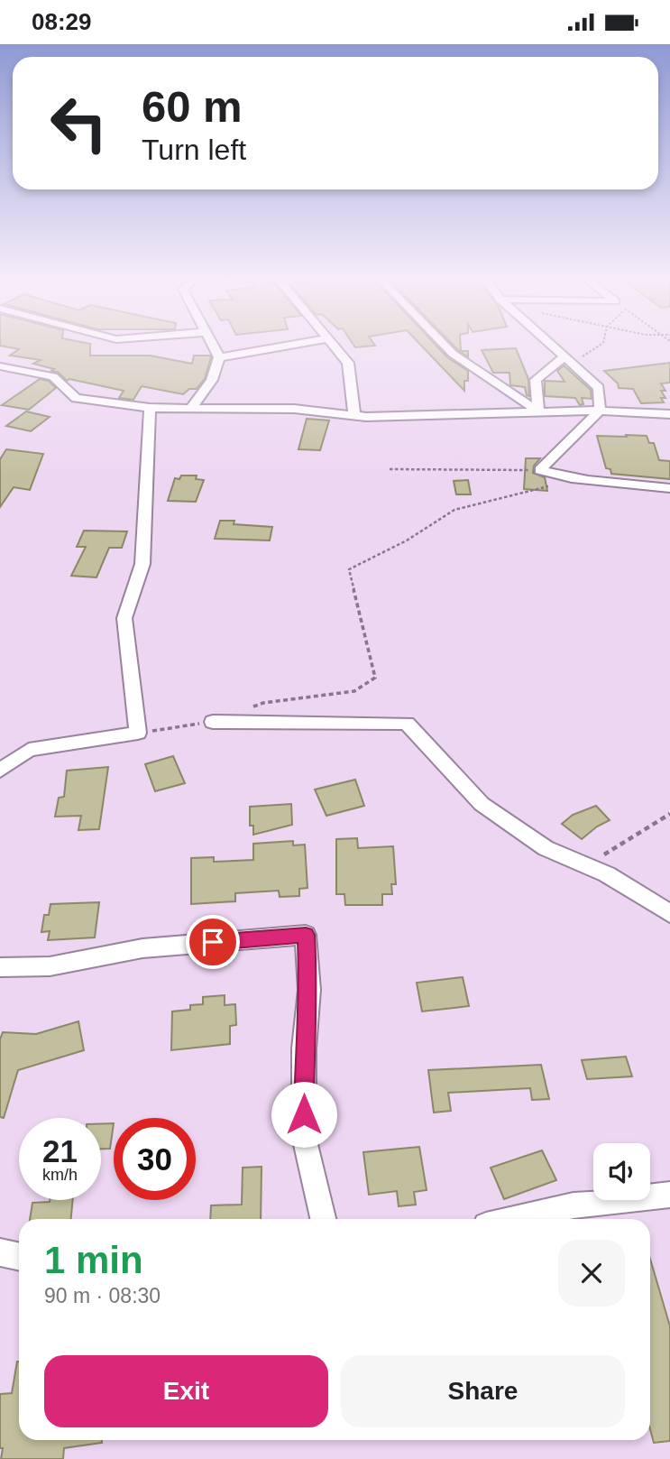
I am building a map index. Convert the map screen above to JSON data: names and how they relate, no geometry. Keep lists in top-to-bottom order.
{
  "page": {
    "status": "08:29",
    "turn": ["60 m", "Turn left"],
    "speed": "21 km/h",
    "limit": "30",
    "heading": ["1 min", "90 m · 08:30"],
    "buttons": ["Exit", "Share"]
  }
}
